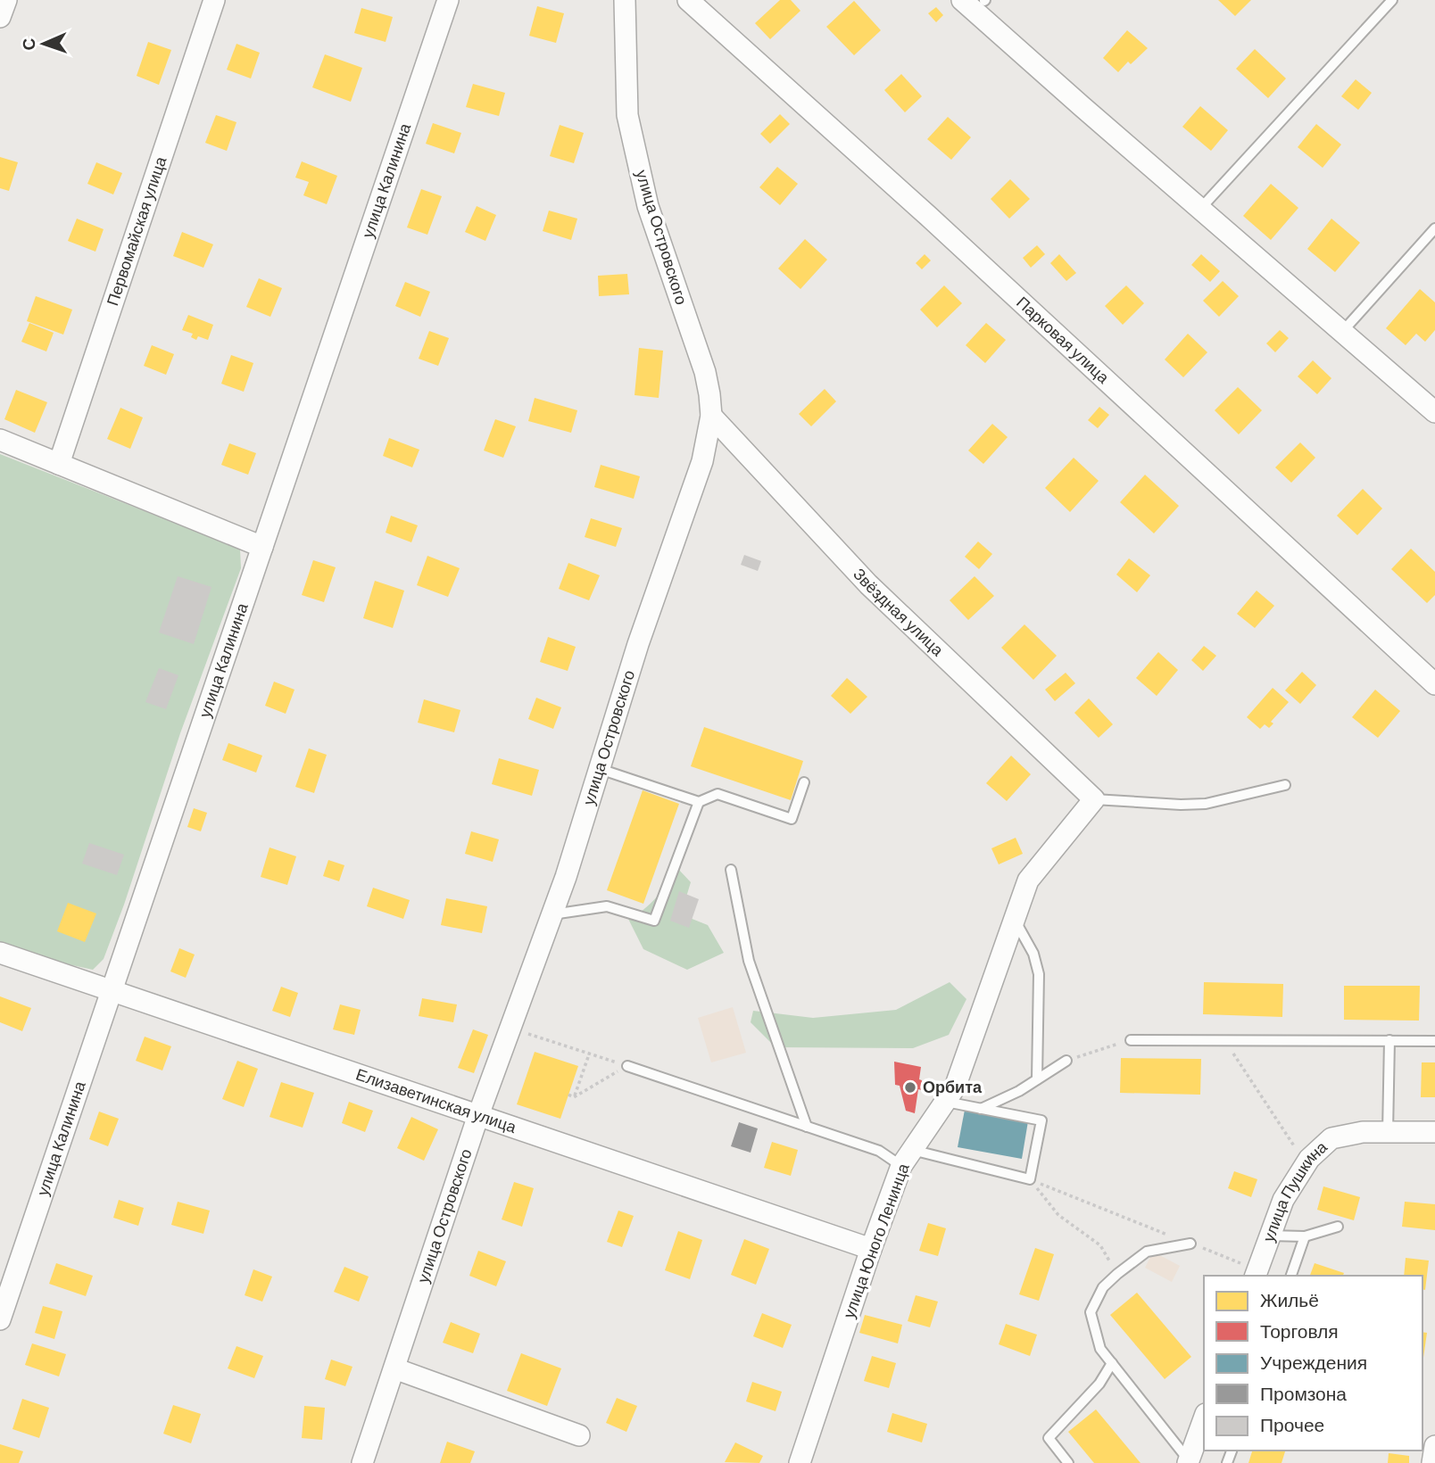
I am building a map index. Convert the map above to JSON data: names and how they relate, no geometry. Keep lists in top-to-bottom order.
{
  "streets": {
    "street": [
      "улица Калинина",
      "Первомайская улица",
      "улица Островского",
      "Парковая улица",
      "Звёздная улица",
      "Елизаветинская улица",
      "улица Пушкина",
      "улица Юного Ленинца"
    ]
  },
  "crossings": [
    ["улица Калинина", "Елизаветинская улица"],
    ["улица Островского", "Звёздная улица"],
    ["улица Островского", "Елизаветинская улица"],
    ["Звёздная улица", "улица Юного Ленинца"],
    ["Елизаветинская улица", "улица Юного Ленинца"]
  ],
  "places": ["Орбита"],
  "legend": [
    "Жильё",
    "Торговля",
    "Учреждения",
    "Промзона",
    "Прочее"
  ],
  "north": "left"
}
